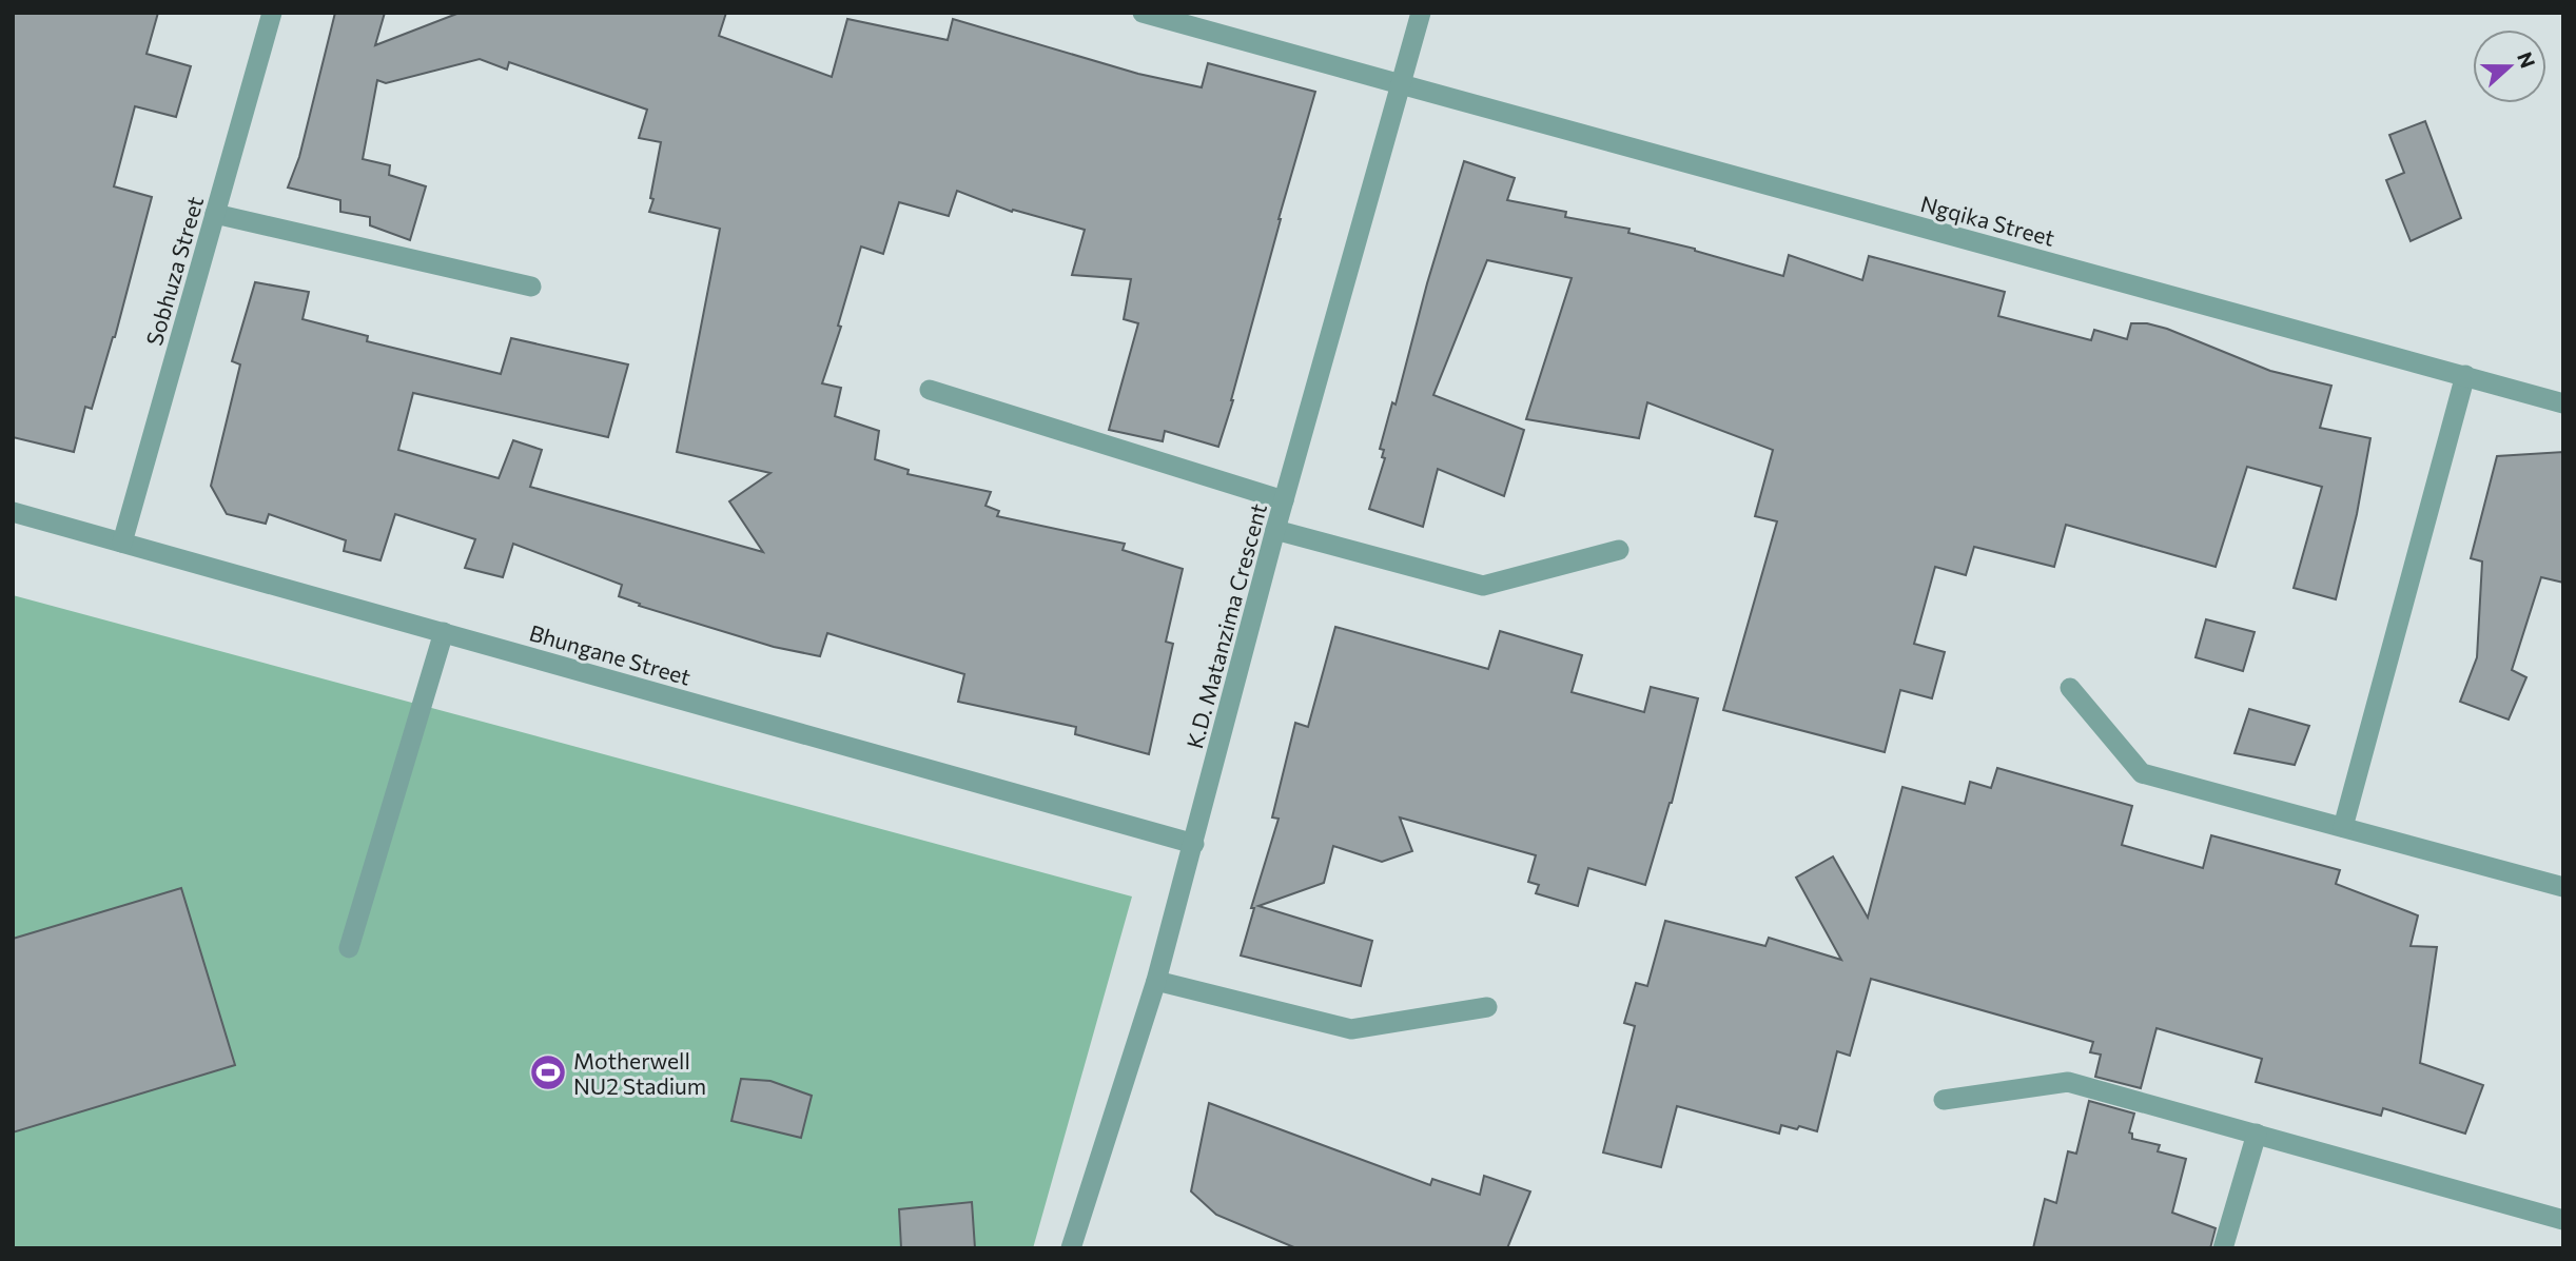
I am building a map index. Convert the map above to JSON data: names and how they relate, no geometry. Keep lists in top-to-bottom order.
{
  "streets": {
    "street": [
      "Ngqika Street",
      "Sobhuza Street",
      "K.D. Matanzima Crescent",
      "Bhungane Street"
    ]
  },
  "crossings": [
    ["Ngqika Street", "K.D. Matanzima Crescent"],
    ["Sobhuza Street", "Bhungane Street"],
    ["K.D. Matanzima Crescent", "Bhungane Street"]
  ],
  "places": {
    "sports": ["Motherwell NU2 Stadium"]
  },
  "north": "right"
}
